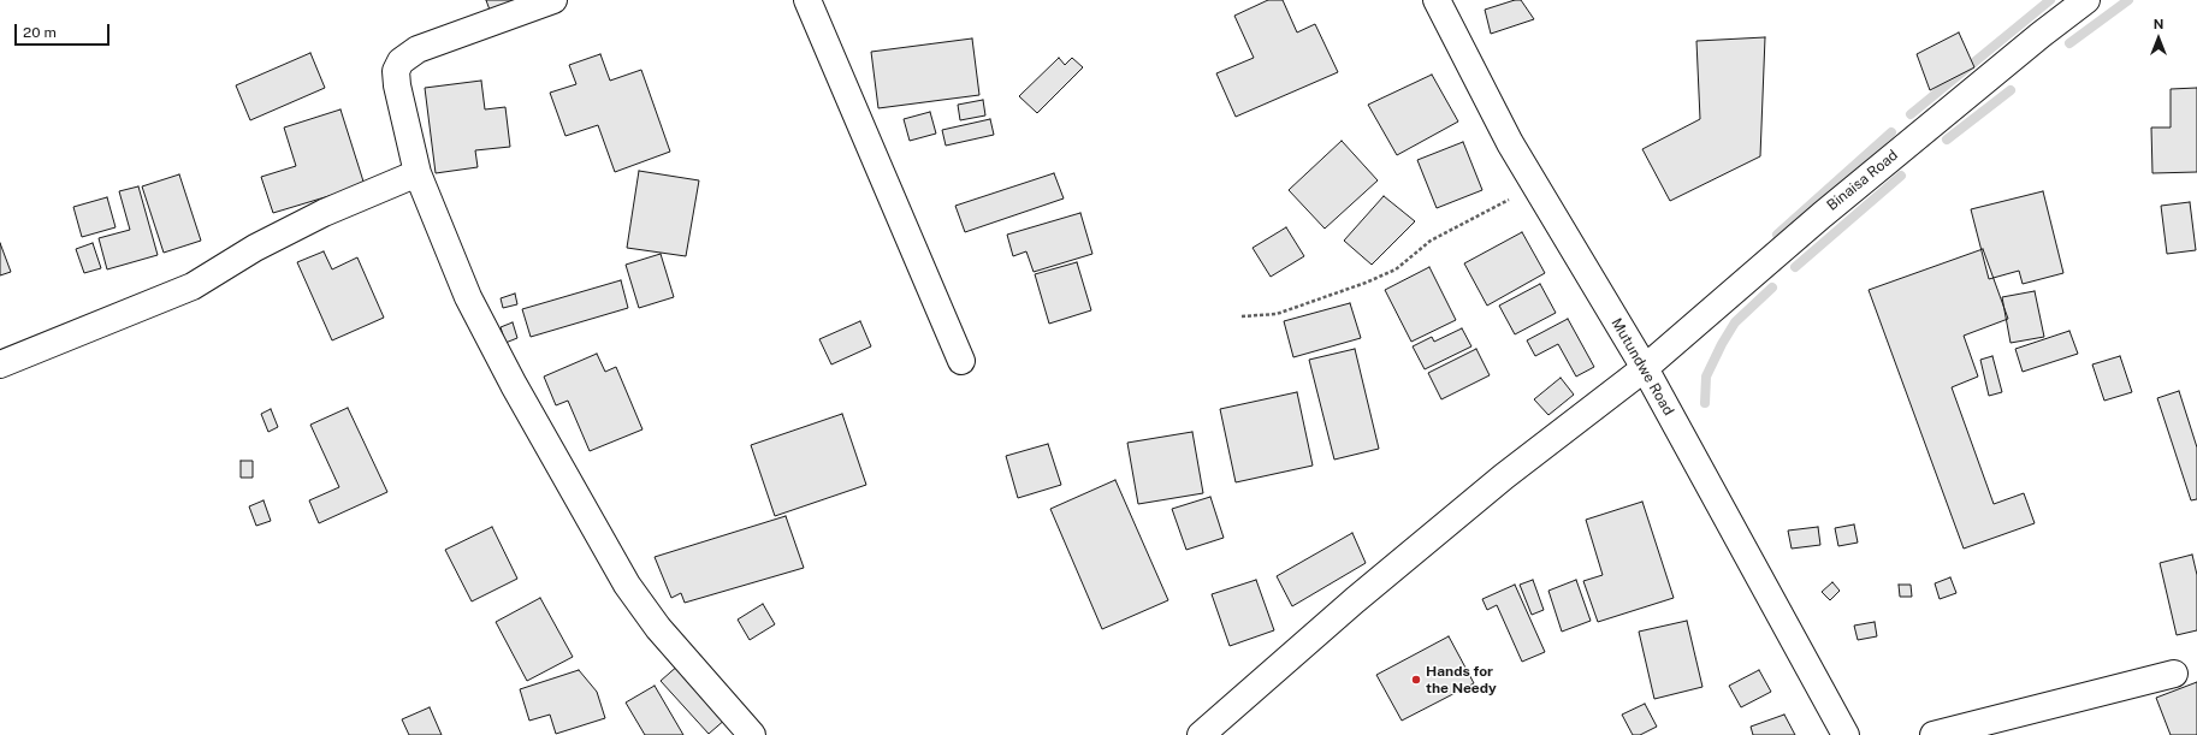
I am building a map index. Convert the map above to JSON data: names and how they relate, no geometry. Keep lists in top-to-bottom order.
{
  "streets": {
    "street": ["Binaisa Road", "Mutundwe Road"]
  },
  "crossings": [
    ["Binaisa Road", "Mutundwe Road"]
  ],
  "places": ["Hands for the Needy"],
  "scale_bar": "20 m",
  "north": "top"
}
